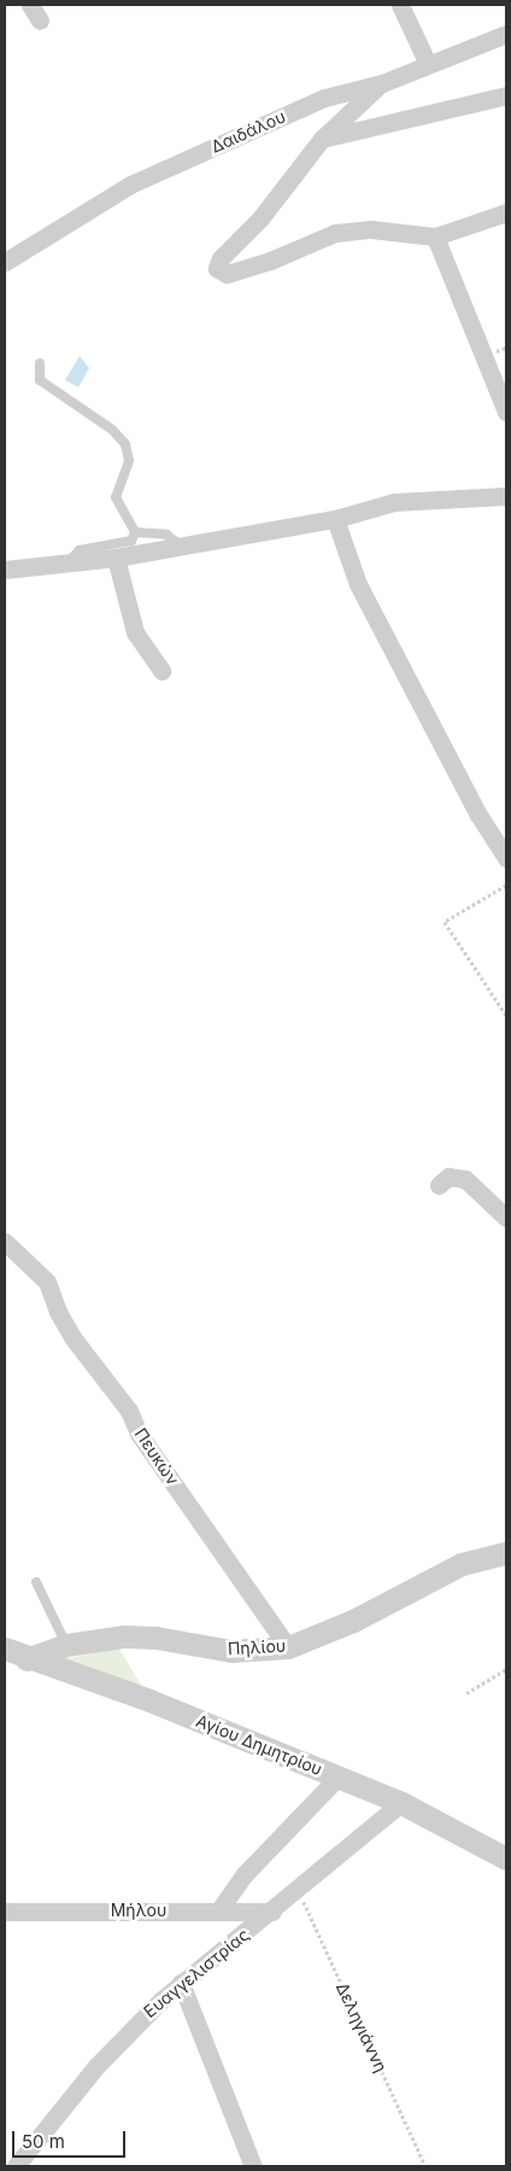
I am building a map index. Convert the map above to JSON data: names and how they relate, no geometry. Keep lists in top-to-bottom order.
{
  "streets": {
    "street": [
      "Δαιδάλου",
      "Πευκών",
      "Πηλίου",
      "Αγίου Δημητρίου",
      "Μήλου",
      "Ευαγγελιστρίας"
    ],
    "path": ["Δεληγιάννη"]
  },
  "crossings": [
    ["Πευκών", "Πηλίου"],
    ["Πηλίου", "Αγίου Δημητρίου"],
    ["Αγίου Δημητρίου", "Ευαγγελιστρίας"],
    ["Μήλου", "Ευαγγελιστρίας"],
    ["Ευαγγελιστρίας", "Δεληγιάννη"]
  ],
  "scale_bar": "50 m"
}
